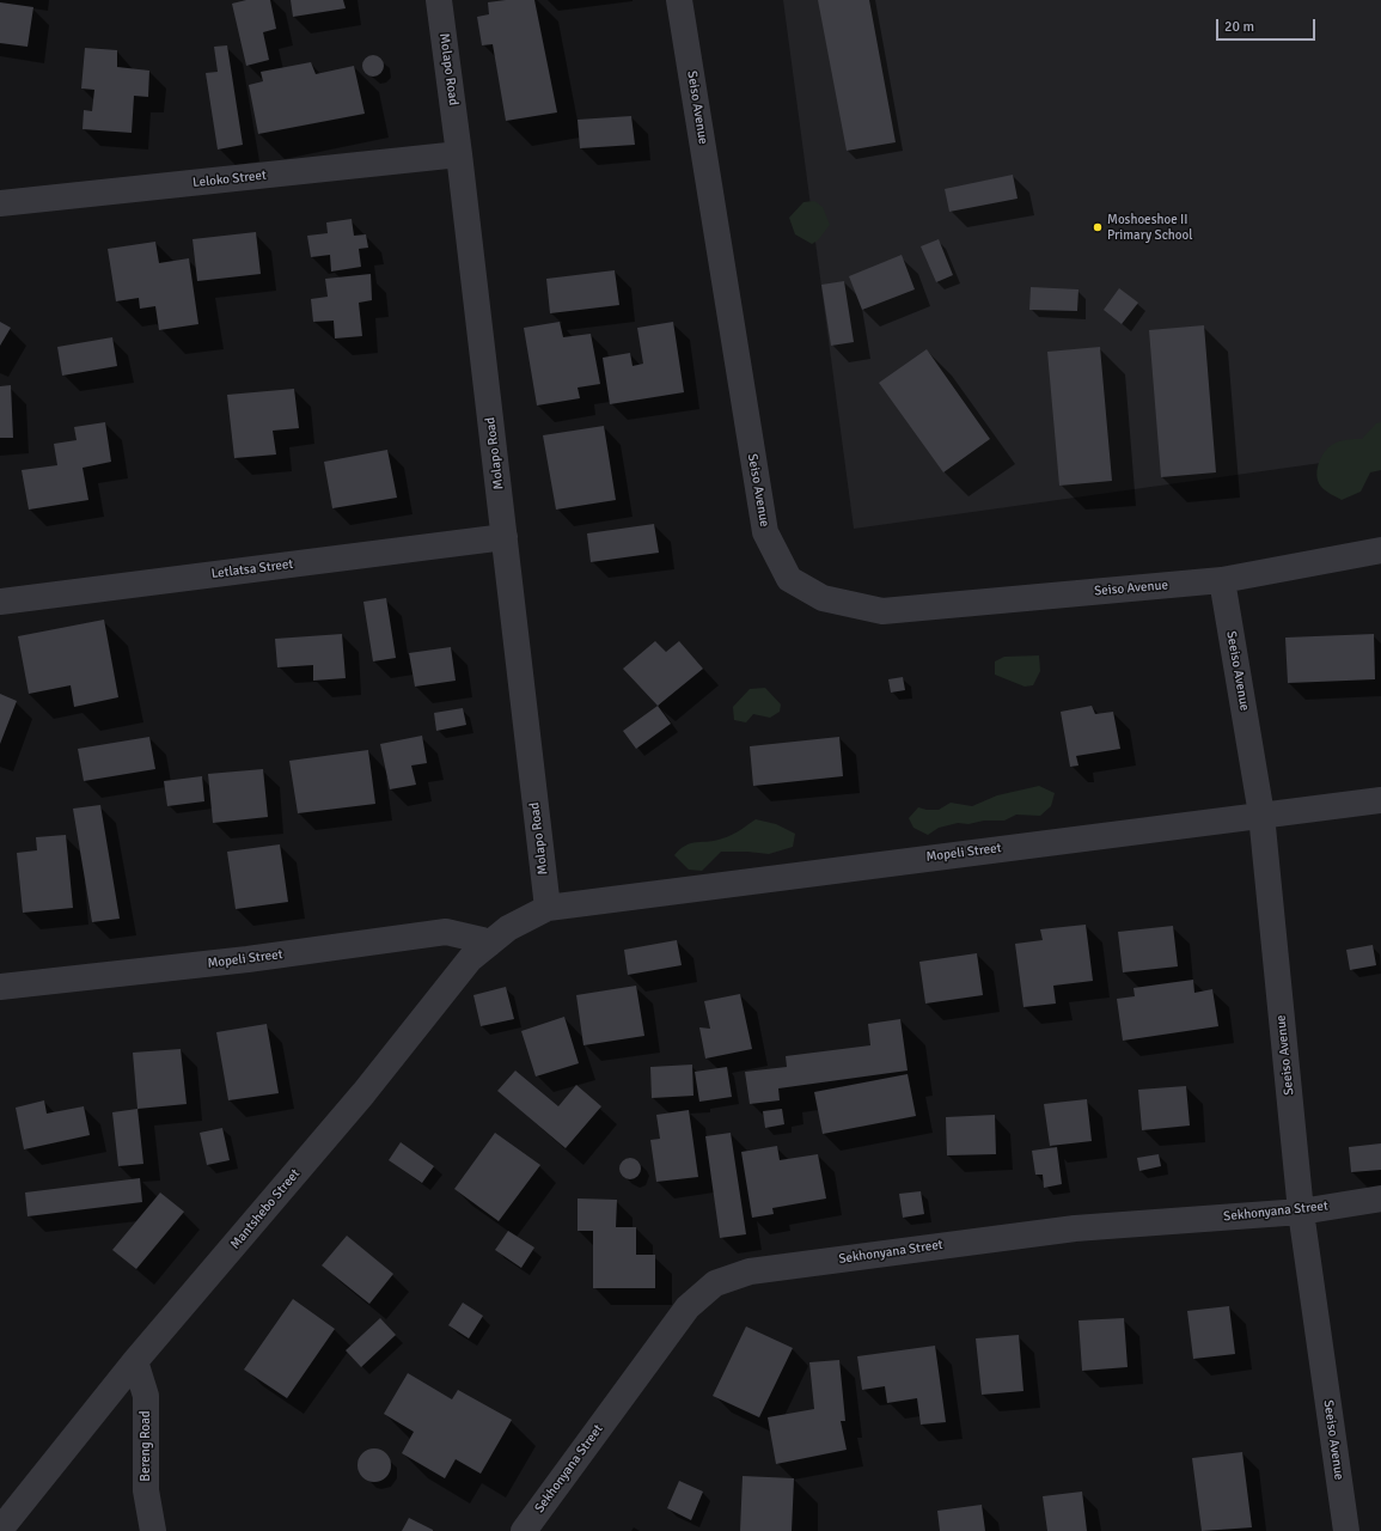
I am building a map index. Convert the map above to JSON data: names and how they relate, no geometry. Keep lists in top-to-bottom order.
{
  "streets": {
    "street": [
      "Molapo Road",
      "Seiso Avenue",
      "Leloko Street",
      "Letlatsa Street",
      "Seeiso Avenue",
      "Mopeli Street",
      "Mantshebo Street",
      "Sekhonyana Street",
      "Bereng Road"
    ]
  },
  "crossings": [
    ["Molapo Road", "Leloko Street"],
    ["Molapo Road", "Letlatsa Street"],
    ["Molapo Road", "Mopeli Street"],
    ["Molapo Road", "Mantshebo Street"],
    ["Seiso Avenue", "Seeiso Avenue"],
    ["Seeiso Avenue", "Mopeli Street"],
    ["Seeiso Avenue", "Sekhonyana Street"],
    ["Mopeli Street", "Mantshebo Street"],
    ["Mantshebo Street", "Bereng Road"]
  ],
  "places": ["Moshoeshoe II Primary School"],
  "scale_bar": "20 m"
}
